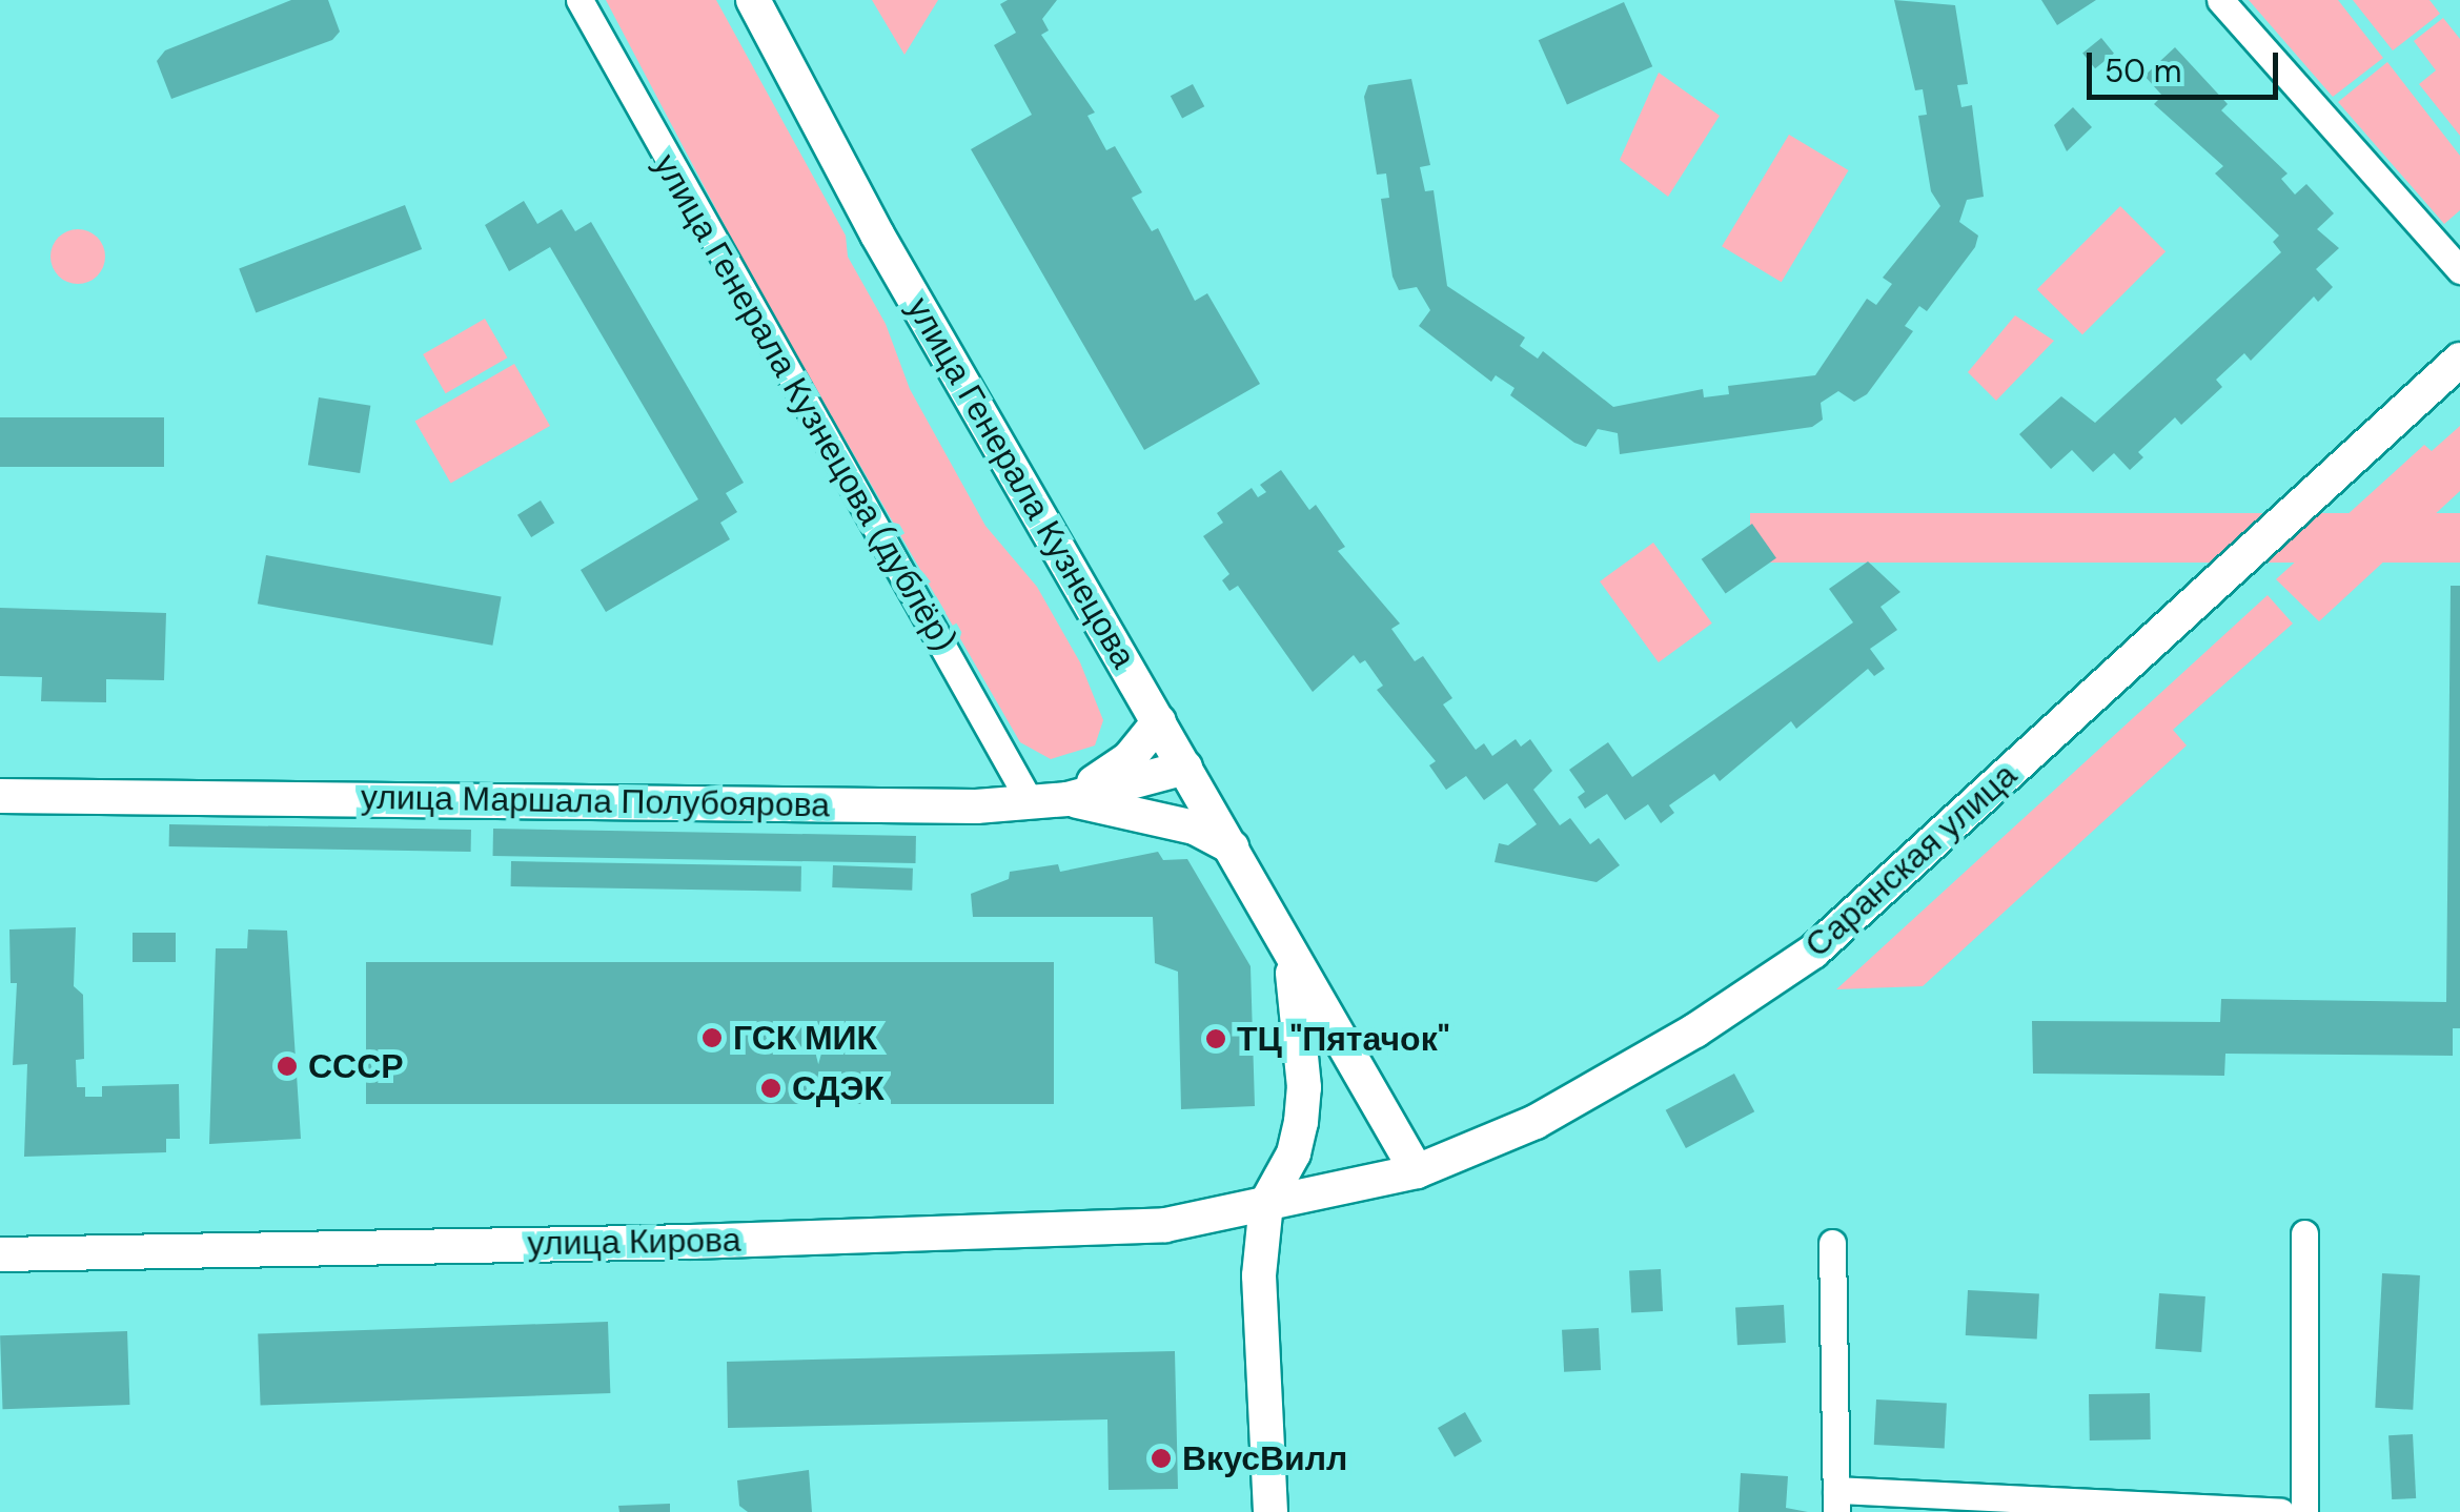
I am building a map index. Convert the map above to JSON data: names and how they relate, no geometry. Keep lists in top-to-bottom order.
{
  "streets": {
    "main road": [
      "улица Генерала Кузнецова",
      "улица Маршала Полубоярова",
      "Саранская улица",
      "улица Кирова"
    ],
    "street": ["улица Генерала Кузнецова (дублёр)"]
  },
  "crossings": [
    ["улица Генерала Кузнецова (дублёр)", "улица Маршала Полубоярова"],
    ["улица Генерала Кузнецова", "улица Маршала Полубоярова"],
    ["улица Генерала Кузнецова", "Саранская улица"],
    ["улица Генерала Кузнецова", "улица Кирова"],
    ["Саранская улица", "улица Кирова"]
  ],
  "places": [
    "ГСК МИК",
    "ТЦ \"Пятачок\"",
    "СССР",
    "СДЭК",
    "ВкусВилл"
  ],
  "scale_bar": "50 m"
}
